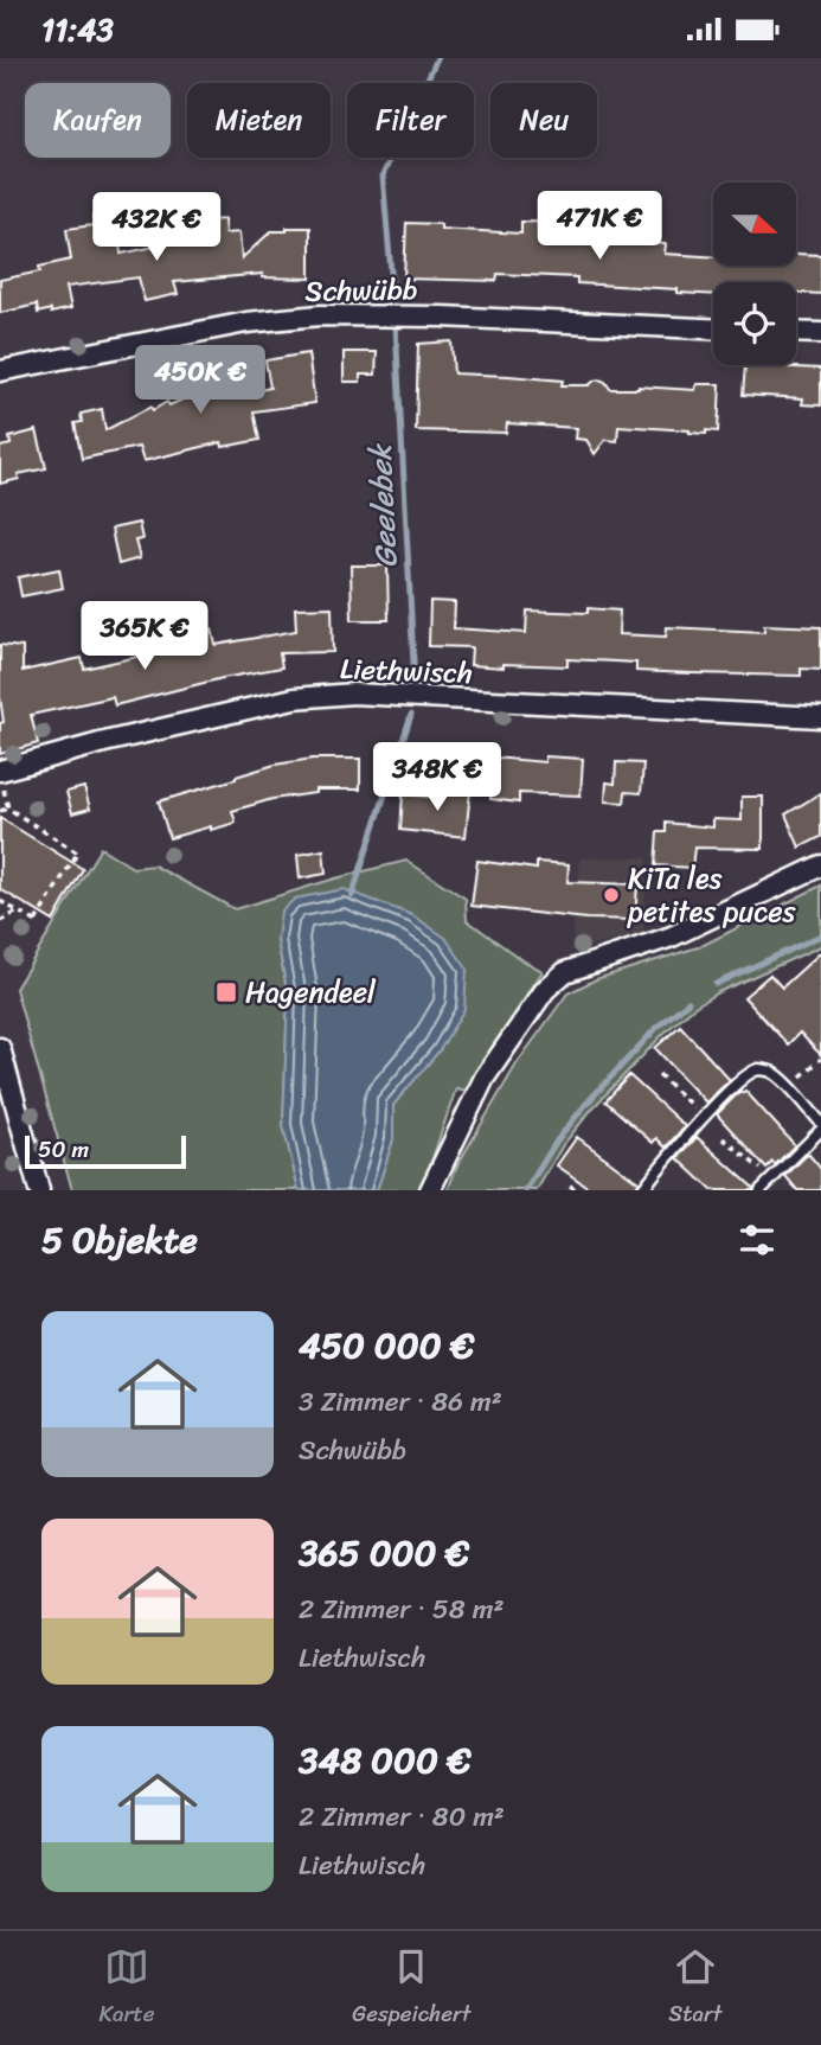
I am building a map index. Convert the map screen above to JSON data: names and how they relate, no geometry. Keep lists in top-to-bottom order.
{
  "streets": {
    "street": ["Schwübb", "Liethwisch"]
  },
  "water": ["Geelebek"],
  "places": {
    "other": ["KiTa les petites puces"],
    "transit": ["Hagendeel"]
  },
  "scale_bar": "50 m",
  "north": "right",
  "page": {
    "status": "11:43",
    "chip": [
      "Kaufen",
      "Mieten",
      "Filter",
      "Neu"
    ],
    "price": [
      "471K €",
      "432K €",
      "450K €",
      "365K €",
      "348K €"
    ],
    "scale": "50 m",
    "heading": "5 Objekte",
    "list": [
      {
        "name": "450 000 €",
        "note": "3 Zimmer · 86 m² · Schwübb"
      },
      {
        "name": "365 000 €",
        "note": "2 Zimmer · 58 m² · Liethwisch"
      },
      {
        "name": "348 000 €",
        "note": "2 Zimmer · 80 m² · Liethwisch"
      }
    ],
    "tabs": ["Karte", "Gespeichert", "Start"]
  }
}
